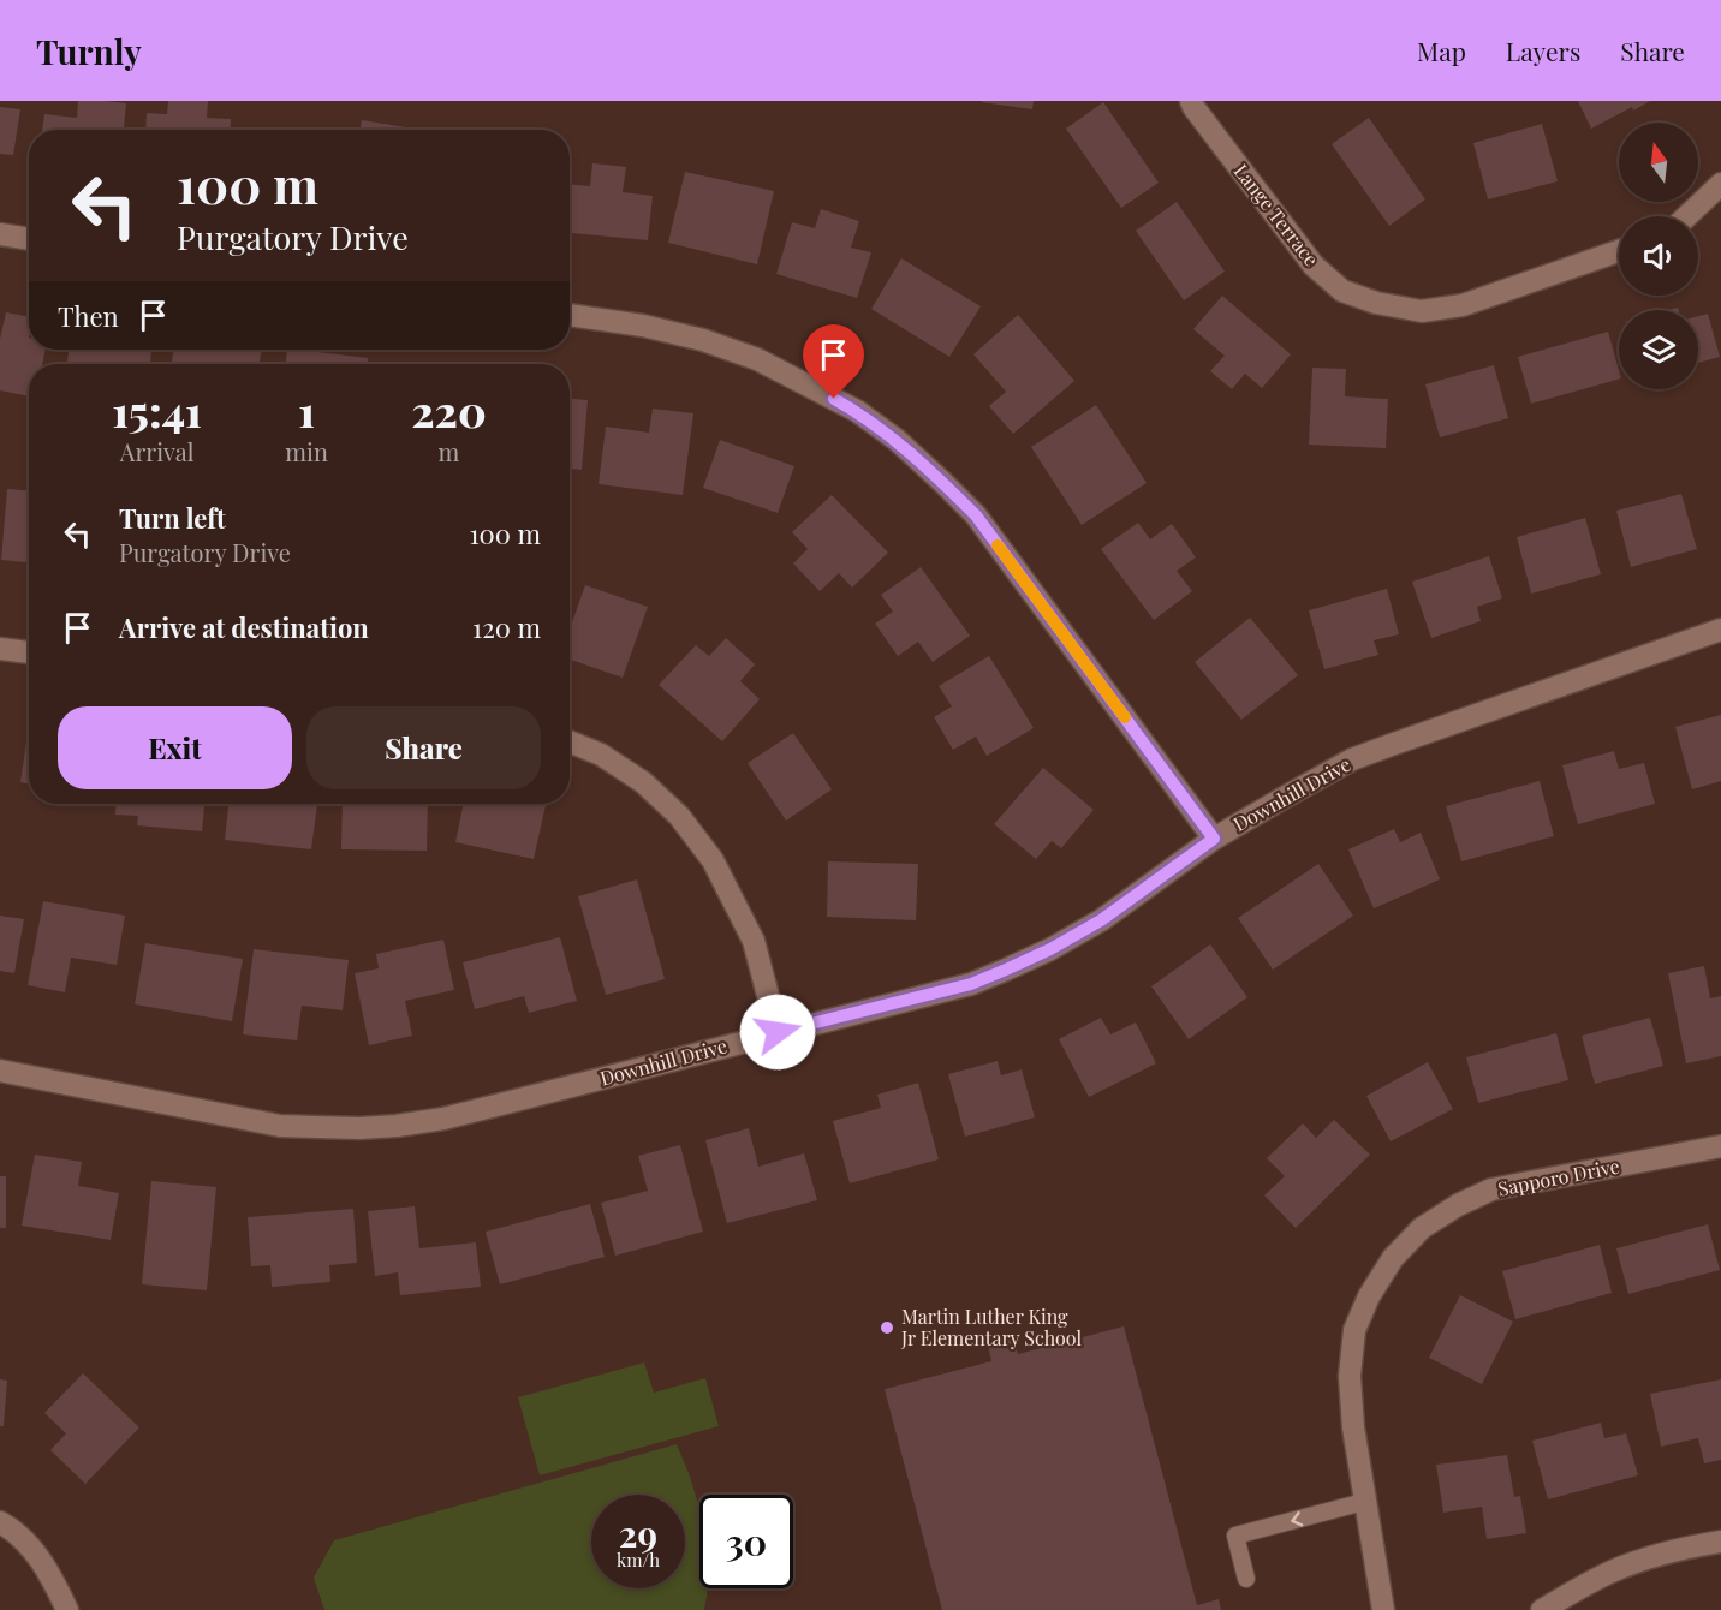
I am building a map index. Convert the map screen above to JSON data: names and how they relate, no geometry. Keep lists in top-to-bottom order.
{
  "streets": {
    "street": ["Lange Terrace", "Downhill Drive", "Sapporo Drive"]
  },
  "places": ["Martin Luther King Jr Elementary School"],
  "north": "top",
  "page": {
    "header": "Turnly",
    "nav": ["Map", "Layers", "Share"],
    "turn": ["100 m", "Purgatory Drive"],
    "then": "Then",
    "eta": [
      "15:41",
      "Arrival",
      "1",
      "min",
      "220",
      "m"
    ],
    "list": [
      {
        "name": "Turn left",
        "note": "Purgatory Drive",
        "value": "100 m"
      },
      {
        "name": "Arrive at destination",
        "value": "120 m"
      }
    ],
    "buttons": ["Exit", "Share"],
    "speed": "29 km/h",
    "limit": "30"
  }
}
